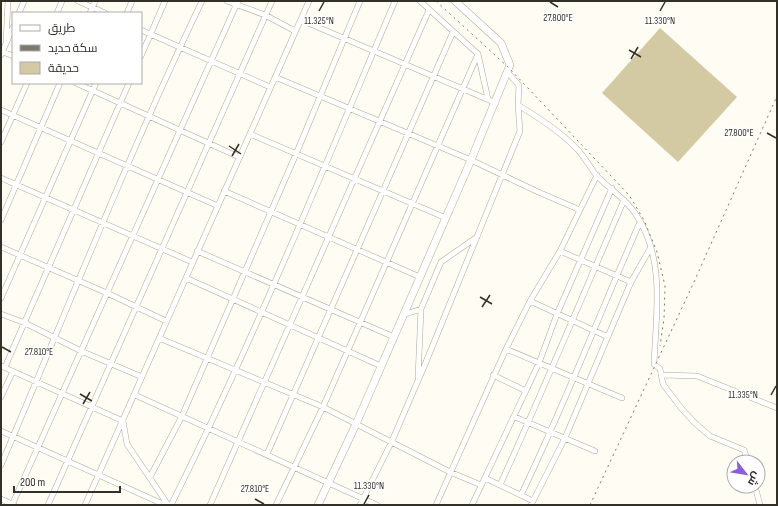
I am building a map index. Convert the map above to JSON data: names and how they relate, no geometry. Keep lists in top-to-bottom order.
{
  "legend": ["طريق", "سكة حديد", "حديقة"],
  "scale_bar": "200 m",
  "north": "bottom right",
  "coordinates": [
    "27.800°E",
    "11.325°N",
    "11.330°N",
    "27.810°E",
    "11.335°N"
  ]
}
